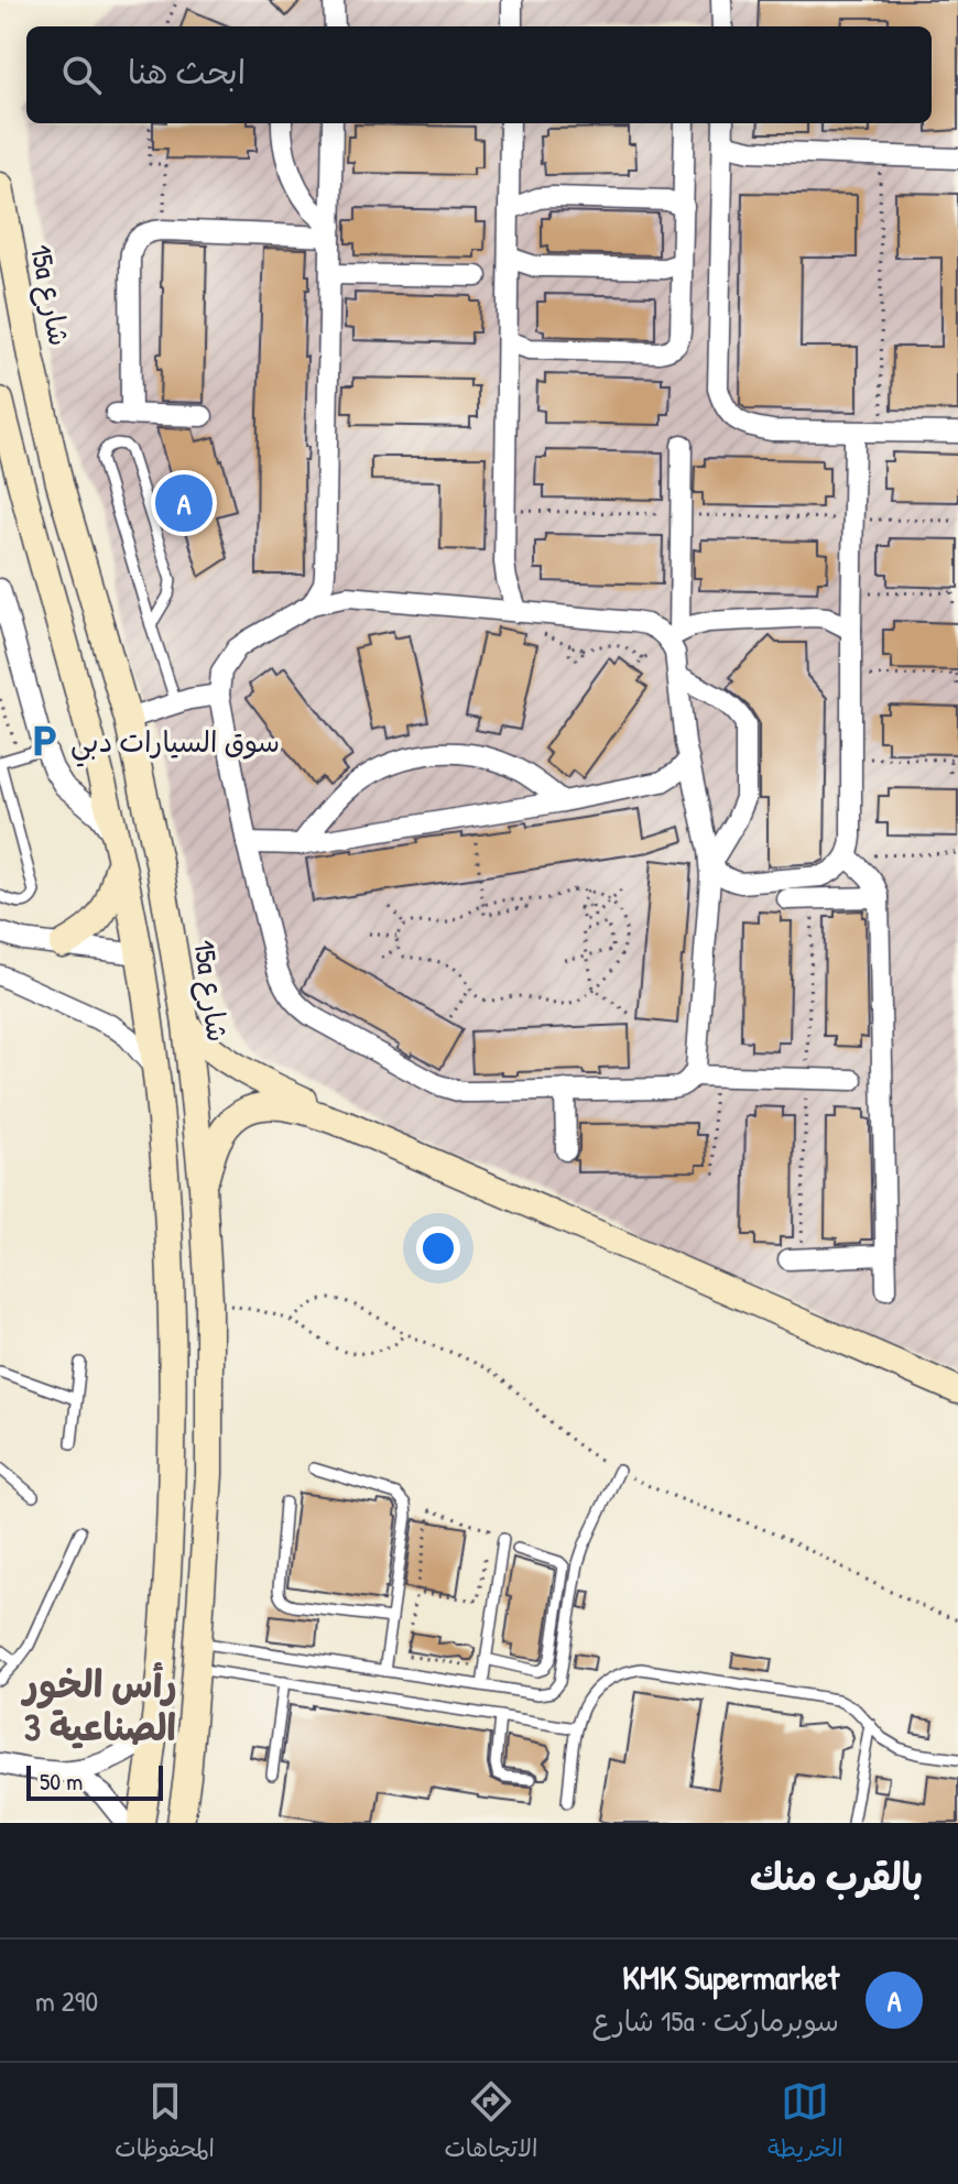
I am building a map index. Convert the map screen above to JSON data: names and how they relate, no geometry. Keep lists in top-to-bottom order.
{
  "streets": {
    "main road": ["15a شارع"]
  },
  "districts": ["رأس الخور الصناعية 3"],
  "places": {
    "parking": ["سوق السيارات دبي"]
  },
  "scale_bar": "50 m",
  "page": {
    "search": "ابحث هنا",
    "pins": "A",
    "scale": "50 m",
    "heading": "بالقرب منك",
    "list": [
      {
        "mark": "A",
        "name": "KMK Supermarket",
        "note": "سوبرماركت · 15a شارع",
        "value": "290 m"
      }
    ],
    "nav": ["الخريطة", "الاتجاهات", "المحفوظات"]
  }
}
